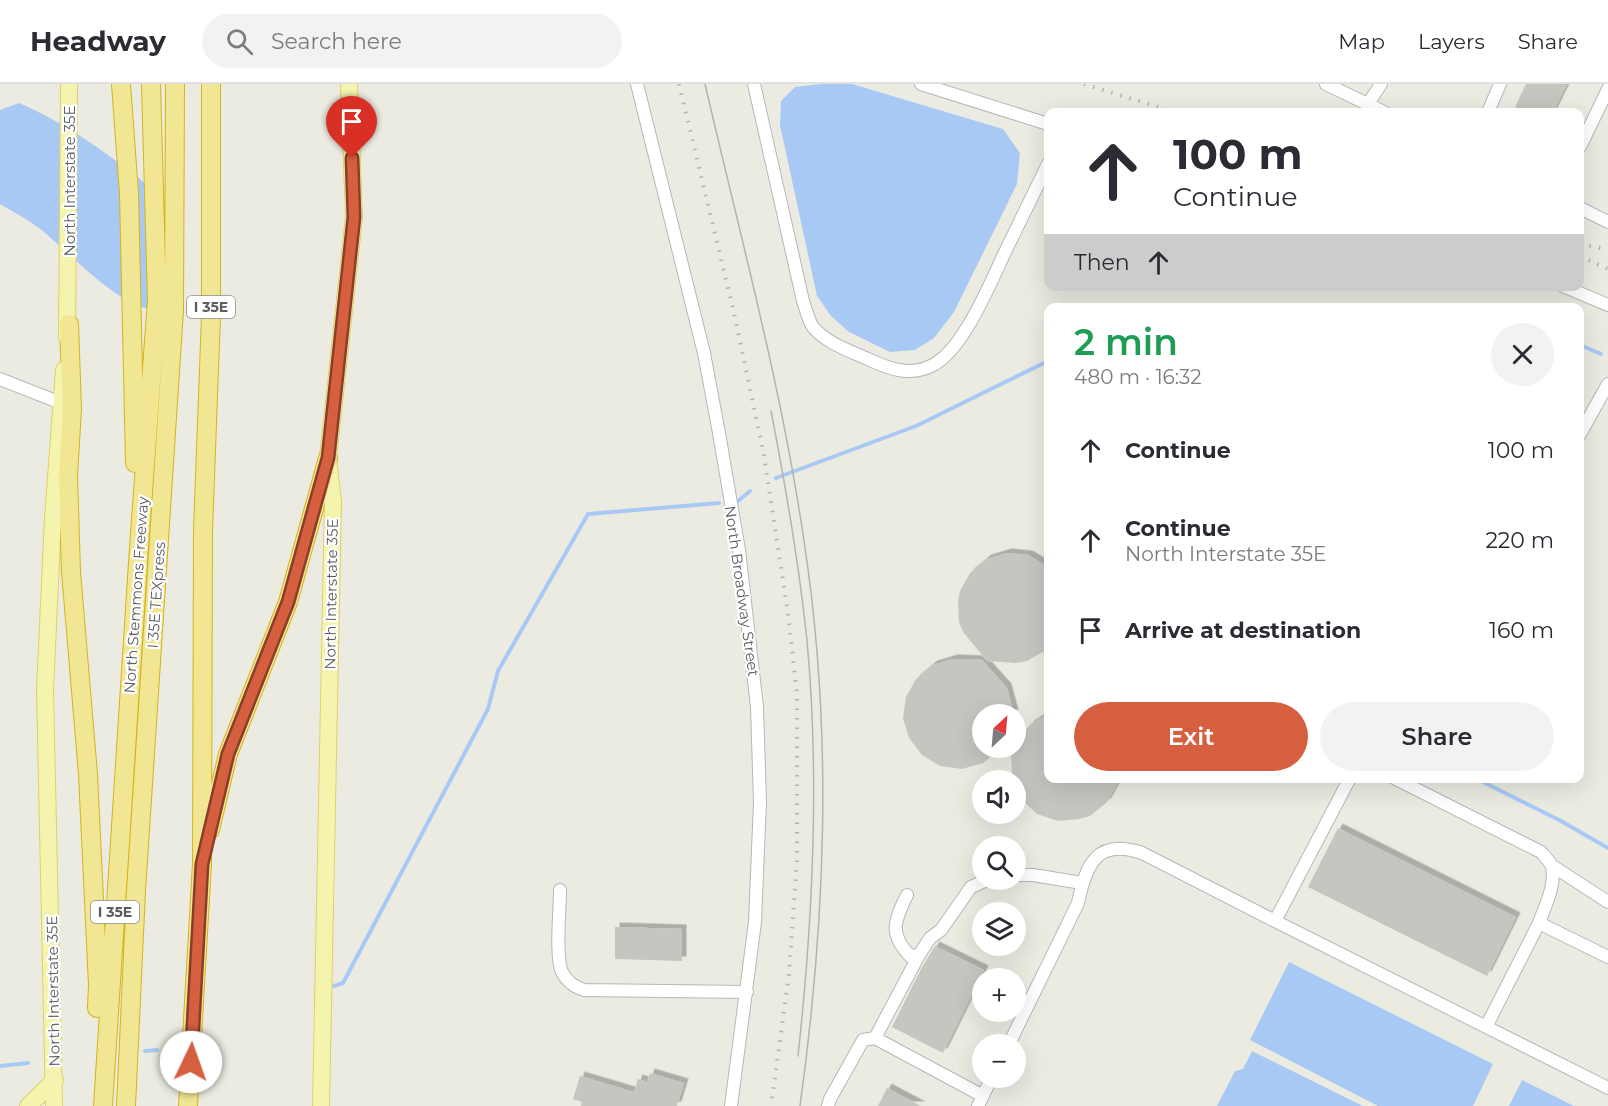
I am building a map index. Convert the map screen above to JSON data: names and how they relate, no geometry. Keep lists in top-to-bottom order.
{
  "streets": {
    "highway": ["I 35E", "North Stemmons Freeway", "I 35E TEXpress"],
    "main road": ["North Interstate 35E"],
    "street": ["North Broadway Street"]
  },
  "north": "top right",
  "page": {
    "header": "Headway",
    "search": "Search here",
    "nav": ["Map", "Layers", "Share"],
    "turn": ["100 m", "Continue"],
    "then": "Then",
    "heading": ["2 min", "480 m · 16:32"],
    "list": [
      {
        "name": "Continue",
        "value": "100 m"
      },
      {
        "name": "Continue",
        "note": "North Interstate 35E",
        "value": "220 m"
      },
      {
        "name": "Arrive at destination",
        "value": "160 m"
      }
    ],
    "buttons": ["Exit", "Share"],
    "map_buttons": ["+", "−"]
  }
}
